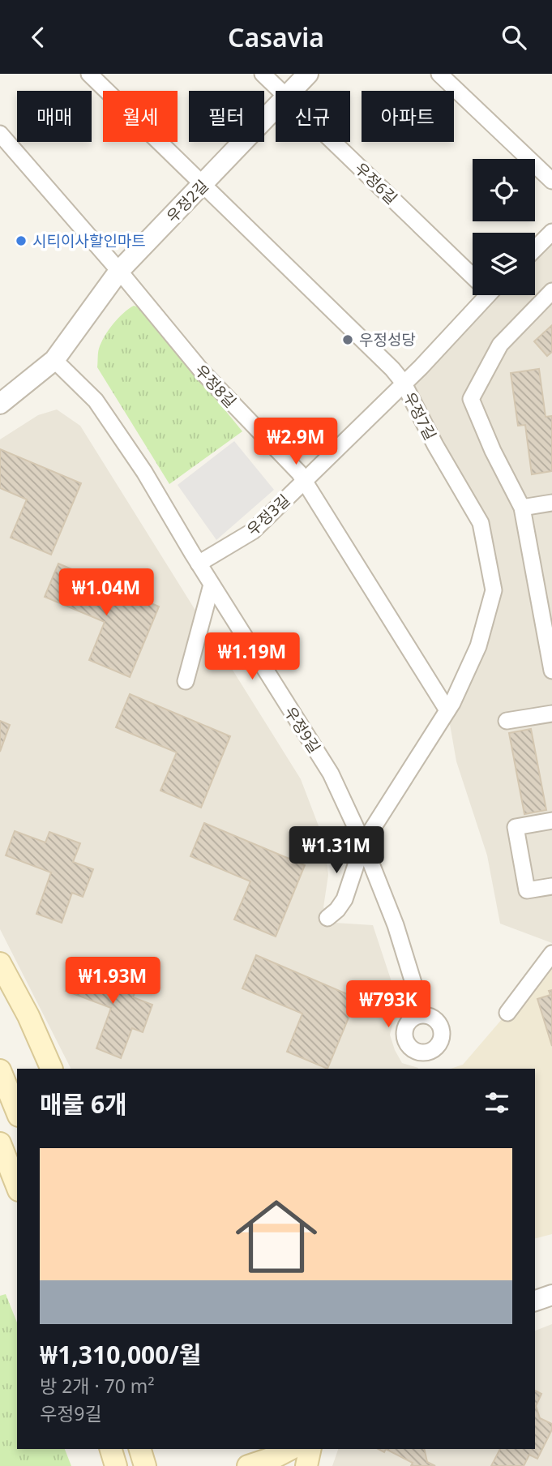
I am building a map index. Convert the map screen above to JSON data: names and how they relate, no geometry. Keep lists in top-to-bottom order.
{
  "streets": {
    "street": [
      "우정6길",
      "우정2길",
      "우정8길",
      "우정7길",
      "우정3길",
      "우정9길"
    ]
  },
  "crossings": [
    ["우정2길", "우정8길"],
    ["우정2길", "우정7길"],
    ["우정2길", "우정9길"],
    ["우정8길", "우정7길"],
    ["우정8길", "우정3길"],
    ["우정7길", "우정3길"],
    ["우정7길", "우정9길"],
    ["우정3길", "우정9길"]
  ],
  "places": ["시티이사할인마트", "우정성당"],
  "page": {
    "header": "Casavia",
    "chip": [
      "매매",
      "월세",
      "필터",
      "신규",
      "아파트"
    ],
    "price": [
      "₩2.9M",
      "₩1.04M",
      "₩1.19M",
      "₩1.31M",
      "₩1.93M",
      "₩793K"
    ],
    "heading": "매물 6개",
    "list": [
      {
        "name": "₩1,310,000/월",
        "note": "방 2개 · 70 m² · 우정9길"
      }
    ]
  }
}
